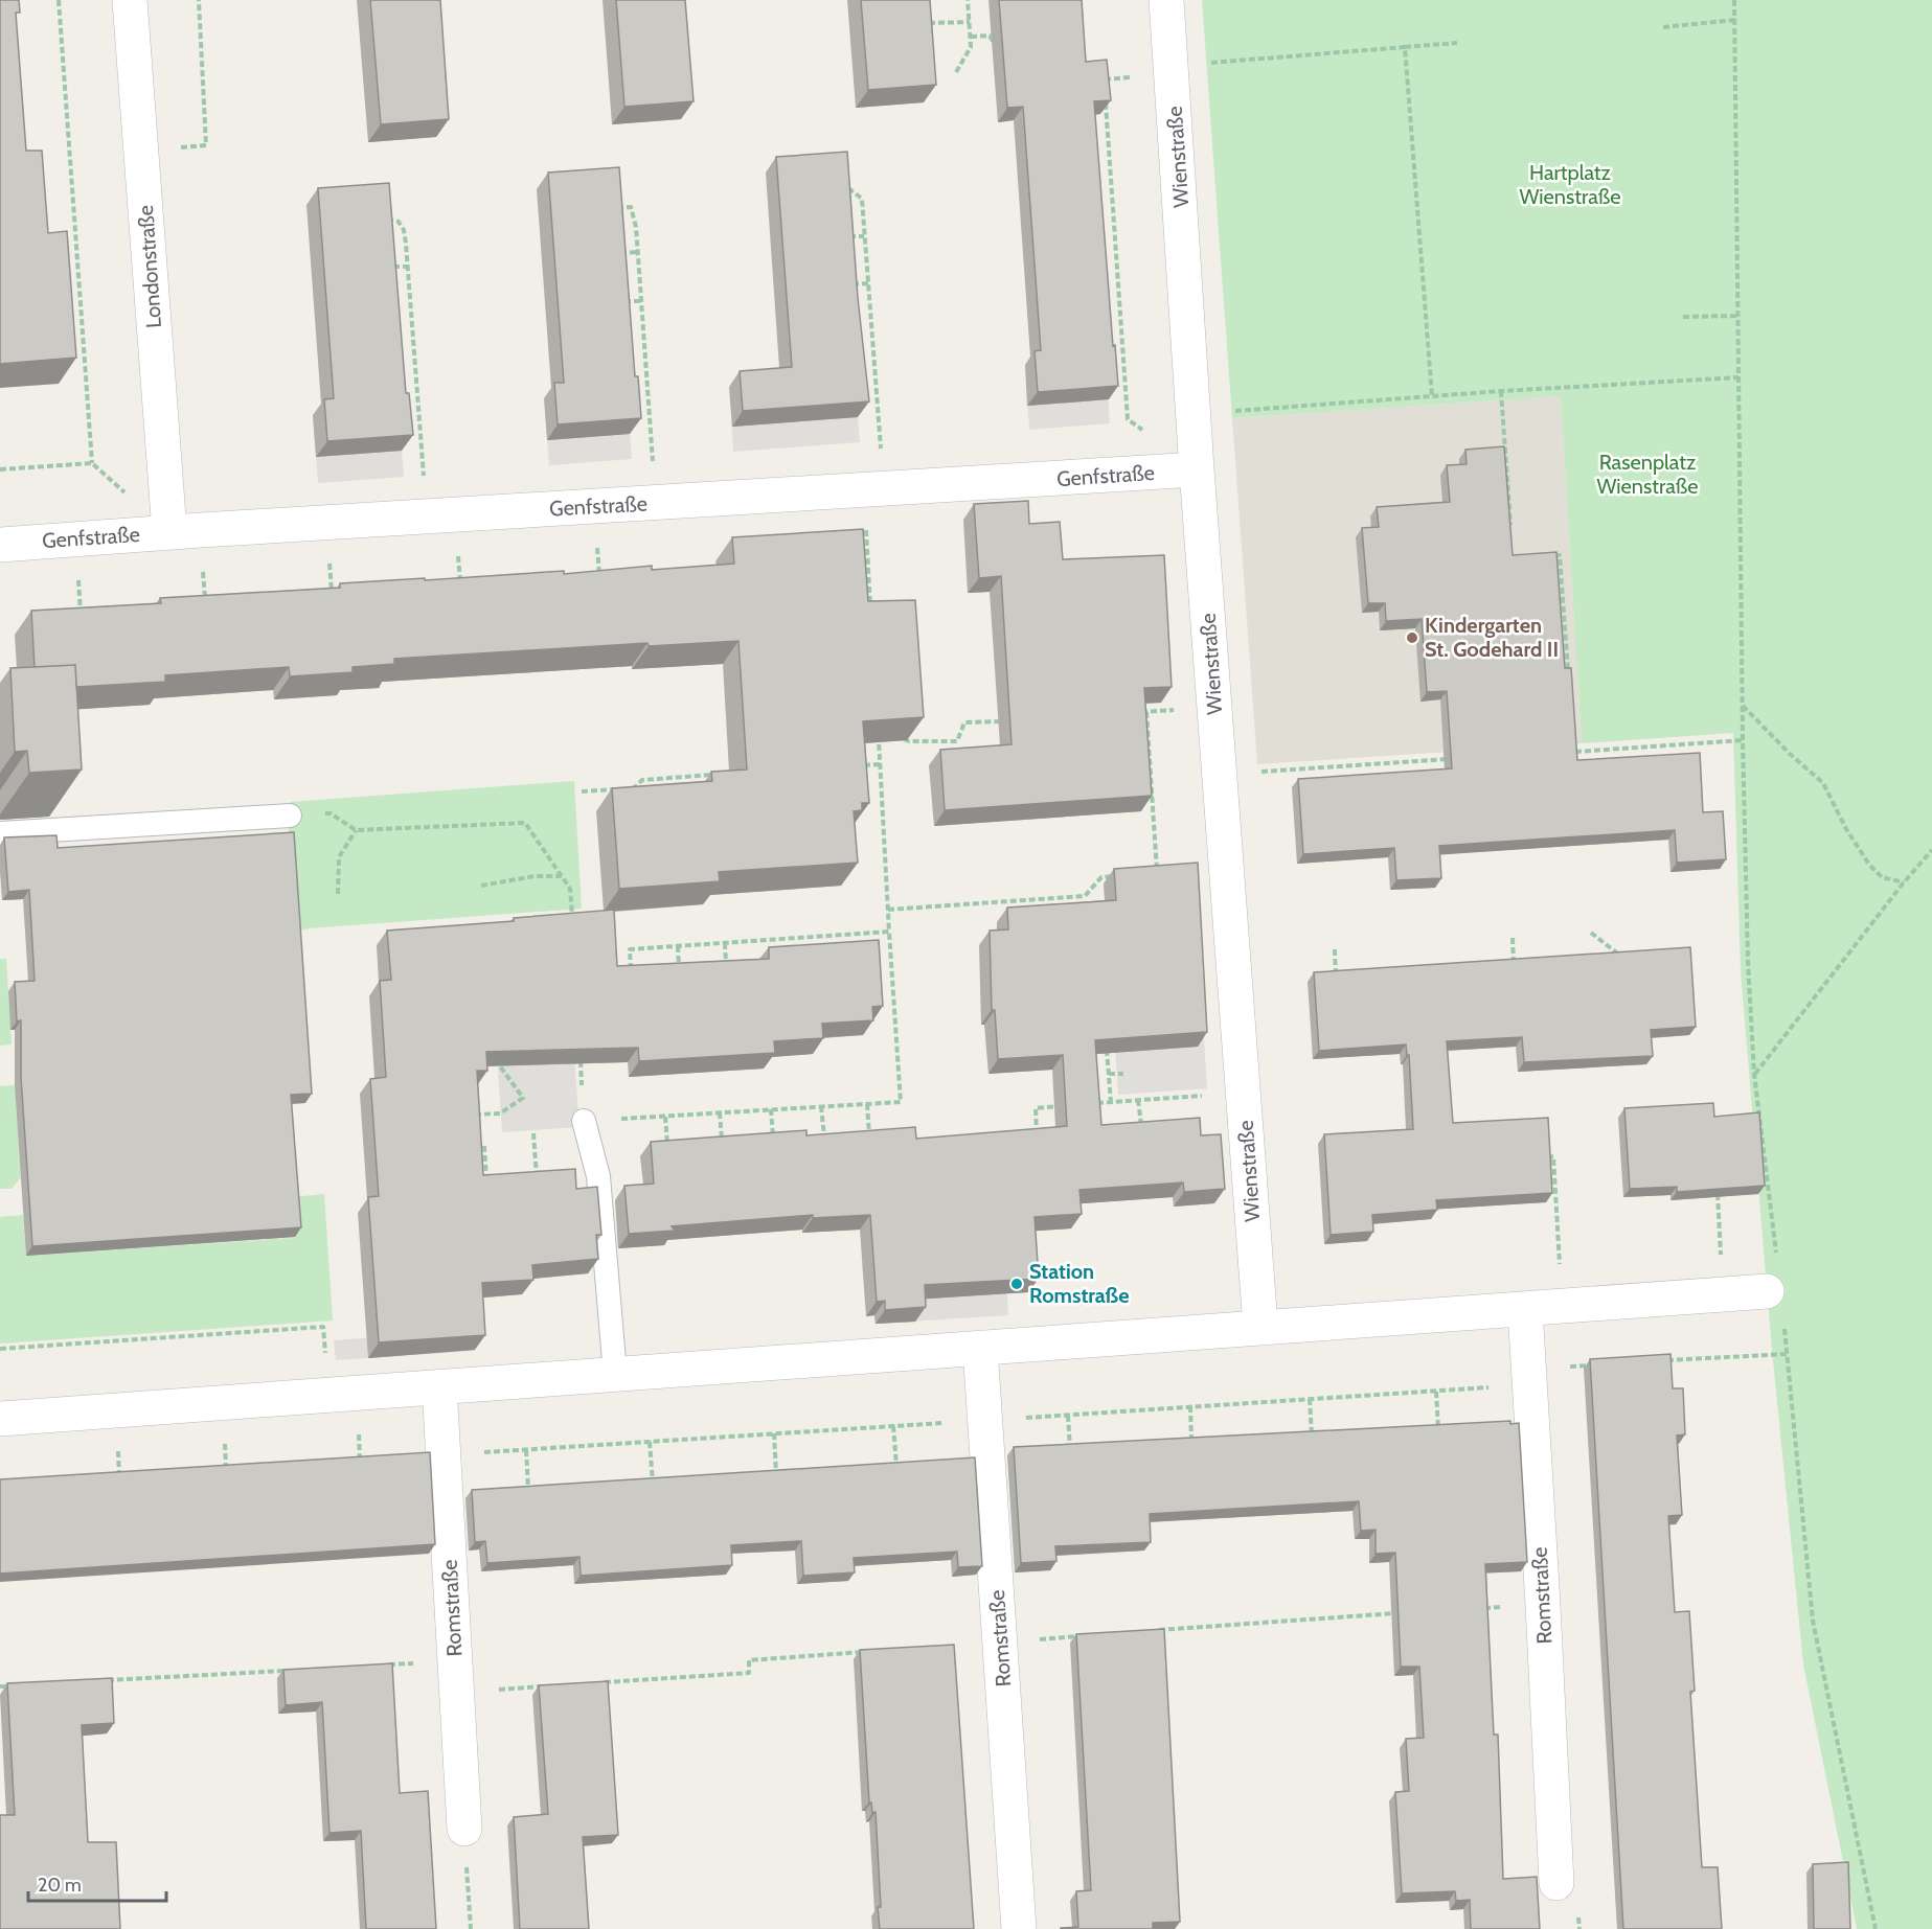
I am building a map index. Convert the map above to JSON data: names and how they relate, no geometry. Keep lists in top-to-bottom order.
{
  "streets": {
    "street": [
      "Wienstraße",
      "Londonstraße",
      "Genfstraße",
      "Romstraße"
    ]
  },
  "crossings": [
    ["Wienstraße", "Genfstraße"],
    ["Londonstraße", "Genfstraße"]
  ],
  "parks": ["Hartplatz Wienstraße", "Rasenplatz Wienstraße"],
  "places": ["Kindergarten St. Godehard II", "Station Romstraße"],
  "scale_bar": "20 m"
}
